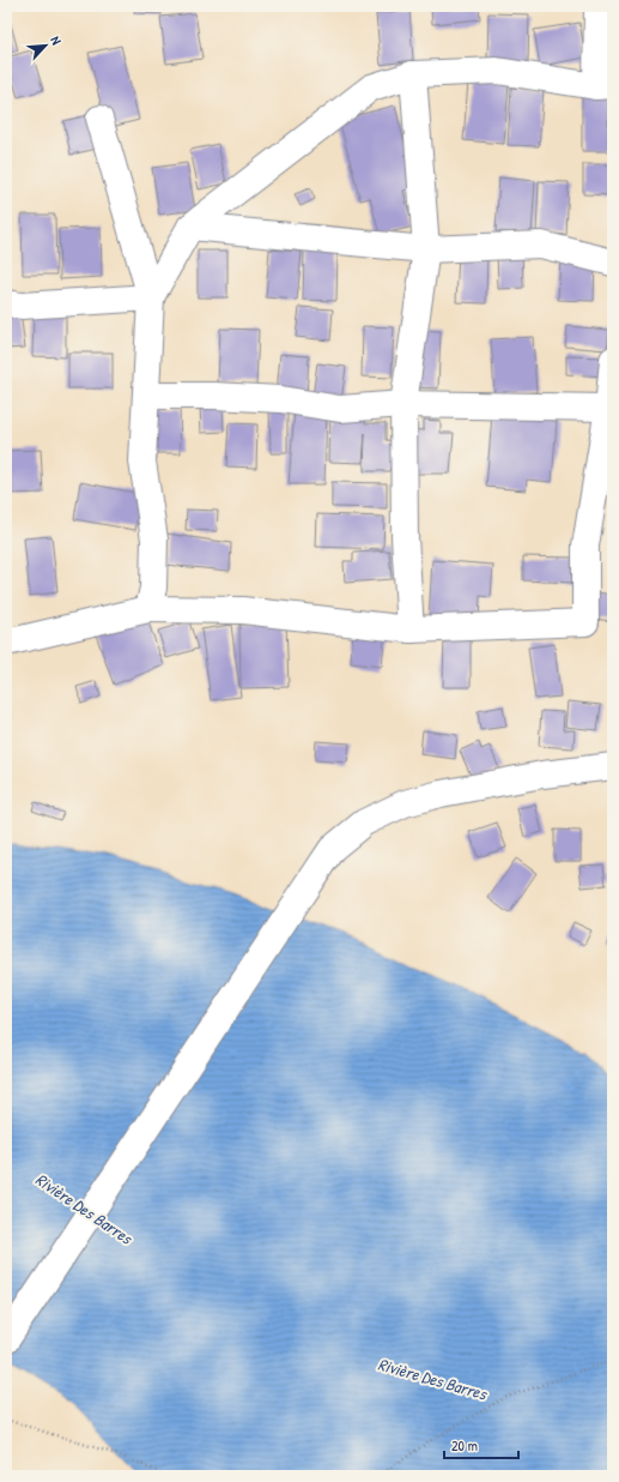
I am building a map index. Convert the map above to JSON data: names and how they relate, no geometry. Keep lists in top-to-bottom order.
{
  "water": ["Rivière Des Barres"],
  "scale_bar": "20 m",
  "north": "top right"
}
